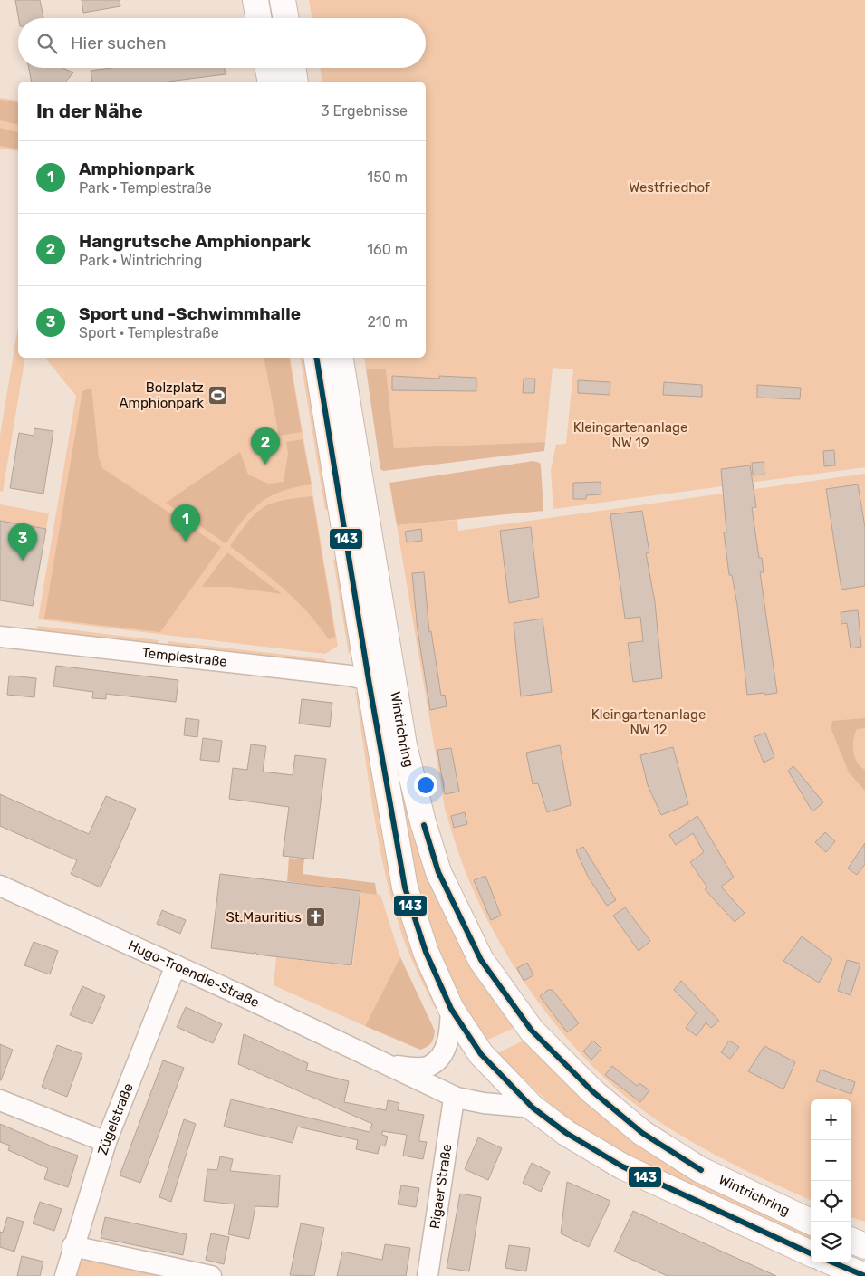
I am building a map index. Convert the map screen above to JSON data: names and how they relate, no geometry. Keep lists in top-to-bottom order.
{
  "streets": {
    "main road": ["Wintrichring"],
    "street": [
      "Templestraße",
      "Hugo-Troendle-Straße",
      "Zügelstraße",
      "Rigaer Straße"
    ]
  },
  "crossings": [
    ["Templestraße", "Wintrichring"],
    ["Wintrichring", "Hugo-Troendle-Straße"],
    ["Hugo-Troendle-Straße", "Zügelstraße"],
    ["Hugo-Troendle-Straße", "Rigaer Straße"]
  ],
  "parks": ["Westfriedhof", "Kleingartenanlage NW 19", "Kleingartenanlage NW 12"],
  "places": {
    "sports": ["Bolzplatz Amphionpark"],
    "church": ["St.Mauritius"]
  },
  "lines": ["transit line 143"],
  "page": {
    "search": "Hier suchen",
    "heading": ["In der Nähe", "3 Ergebnisse"],
    "list": [
      {
        "mark": "1",
        "name": "Amphionpark",
        "note": "Park · Templestraße",
        "value": "150 m"
      },
      {
        "mark": "2",
        "name": "Hangrutsche Amphionpark",
        "note": "Park · Wintrichring",
        "value": "160 m"
      },
      {
        "mark": "3",
        "name": "Sport und -Schwimmhalle",
        "note": "Sport · Templestraße",
        "value": "210 m"
      }
    ],
    "pins": ["2", "1", "3"],
    "map_buttons": ["+", "−"]
  }
}
